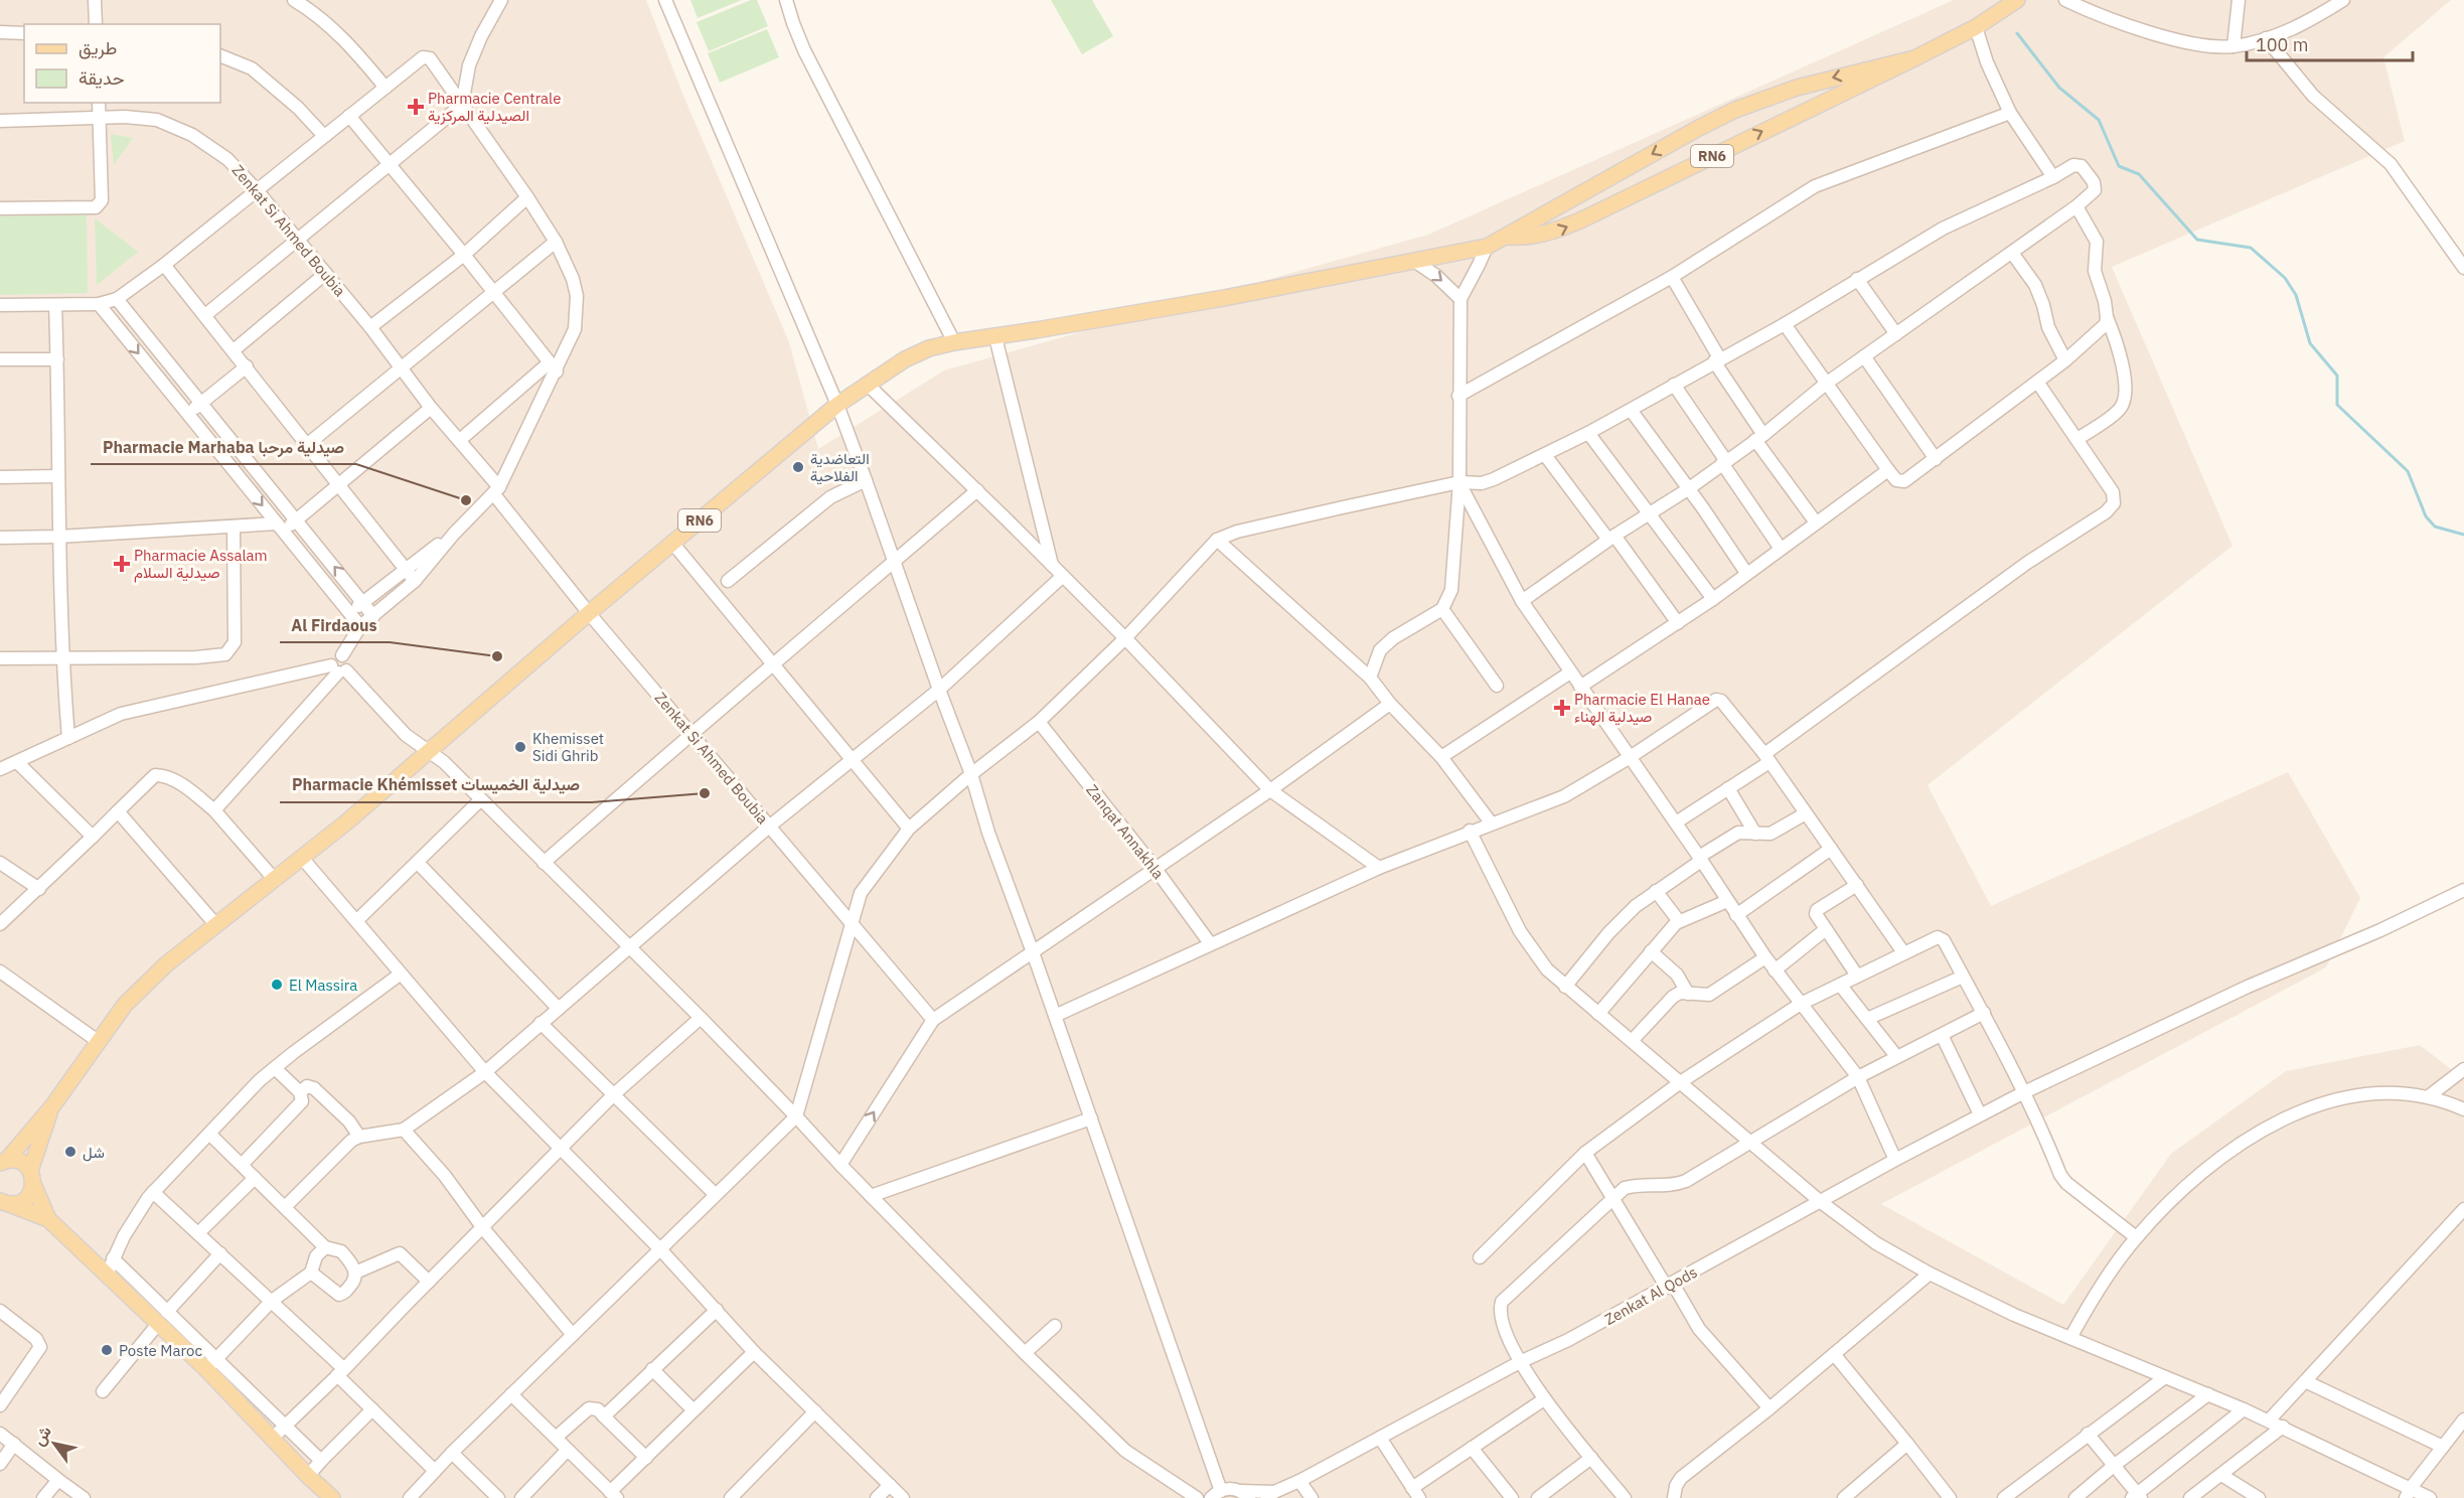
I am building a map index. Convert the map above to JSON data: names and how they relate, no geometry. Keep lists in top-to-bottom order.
{
  "streets": {
    "main road": ["RN6"],
    "street": ["Zenkat Si Ahmed Boubia", "Zanqat Annakhla", "Zenkat Al Qods"]
  },
  "crossings": [
    ["RN6", "Zenkat Si Ahmed Boubia"]
  ],
  "places": {
    "health": ["Pharmacie Centrale الصيدلية المركزية", "Pharmacie Assalam صيدلية السلام", "Pharmacie El Hanae صيدلية الهناء"],
    "other": [
      "التعاضدية الفلاحية",
      "Pharmacie Marhaba صيدلية مرحبا",
      "Al Firdaous",
      "Khemisset Sidi Ghrib",
      "Pharmacie Khémisset صيدلية الخميسات",
      "El Massira",
      "شل",
      "Poste Maroc"
    ]
  },
  "legend": ["طريق", "حديقة"],
  "scale_bar": "100 m",
  "north": "top left"
}
